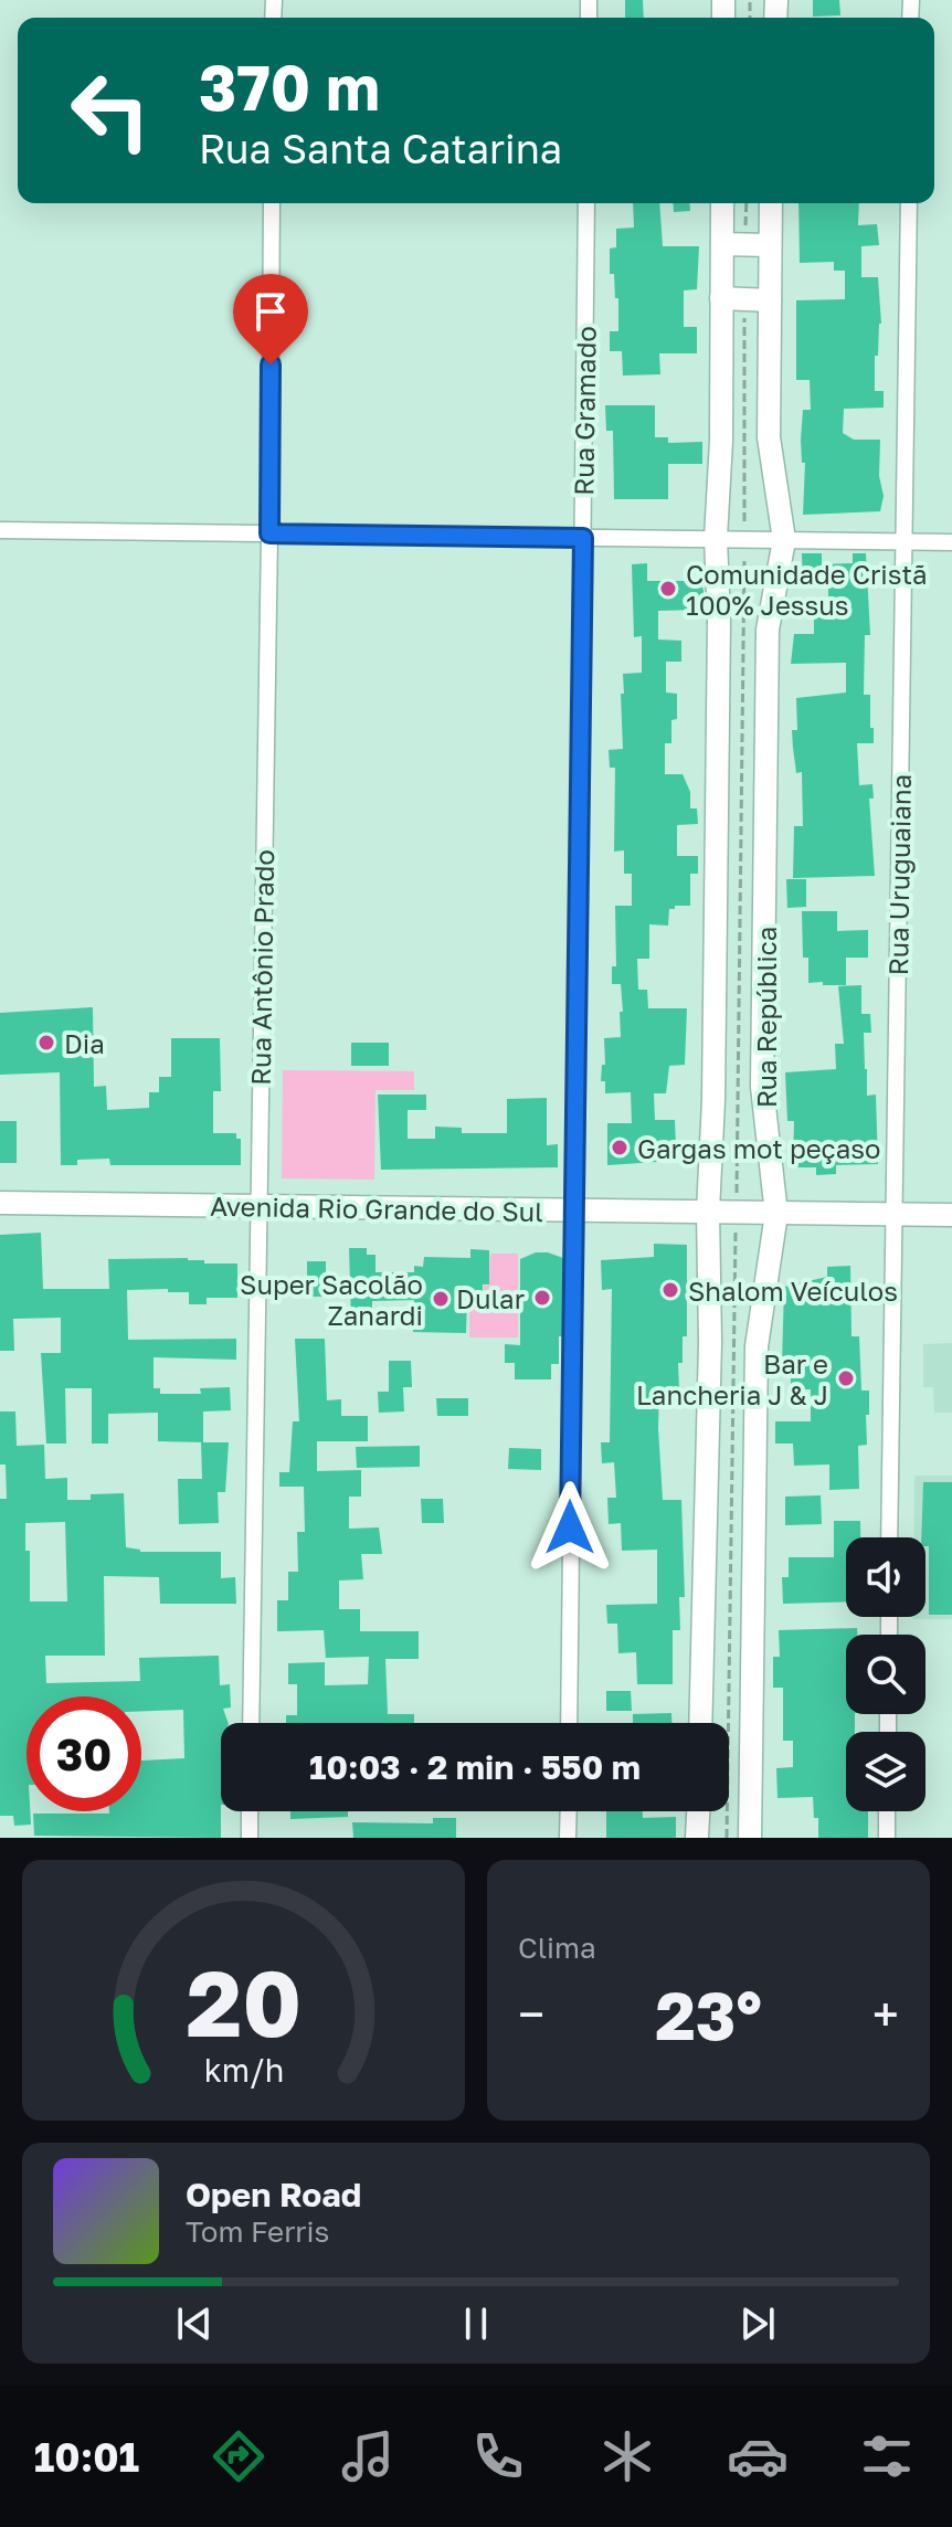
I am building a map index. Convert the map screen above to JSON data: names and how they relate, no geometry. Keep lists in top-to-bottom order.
{
  "streets": {
    "street": [
      "Rua Gramado",
      "Rua Uruguaiana",
      "Rua Antônio Prado",
      "Rua República",
      "Avenida Rio Grande do Sul"
    ]
  },
  "crossings": [
    ["Rua Gramado", "Avenida Rio Grande do Sul"],
    ["Rua Uruguaiana", "Avenida Rio Grande do Sul"],
    ["Rua Antônio Prado", "Avenida Rio Grande do Sul"],
    ["Rua República", "Avenida Rio Grande do Sul"]
  ],
  "places": [
    "Comunidade Cristã 100% Jessus",
    "Dia",
    "Gargas mot peçaso",
    "Shalom Veículos",
    "Dular",
    "Super Sacolão Zanardi",
    "Bar e Lancheria J & J"
  ],
  "page": {
    "turn": ["370 m", "Rua Santa Catarina"],
    "limit": "30",
    "trip": "10:03 · 2 min · 550 m",
    "tile": "Clima",
    "heat": ["−", "23°", "+"],
    "song": ["Open Road", "Tom Ferris"],
    "tabs": "10:01",
    "gauge": ["20", "km/h"]
  }
}
